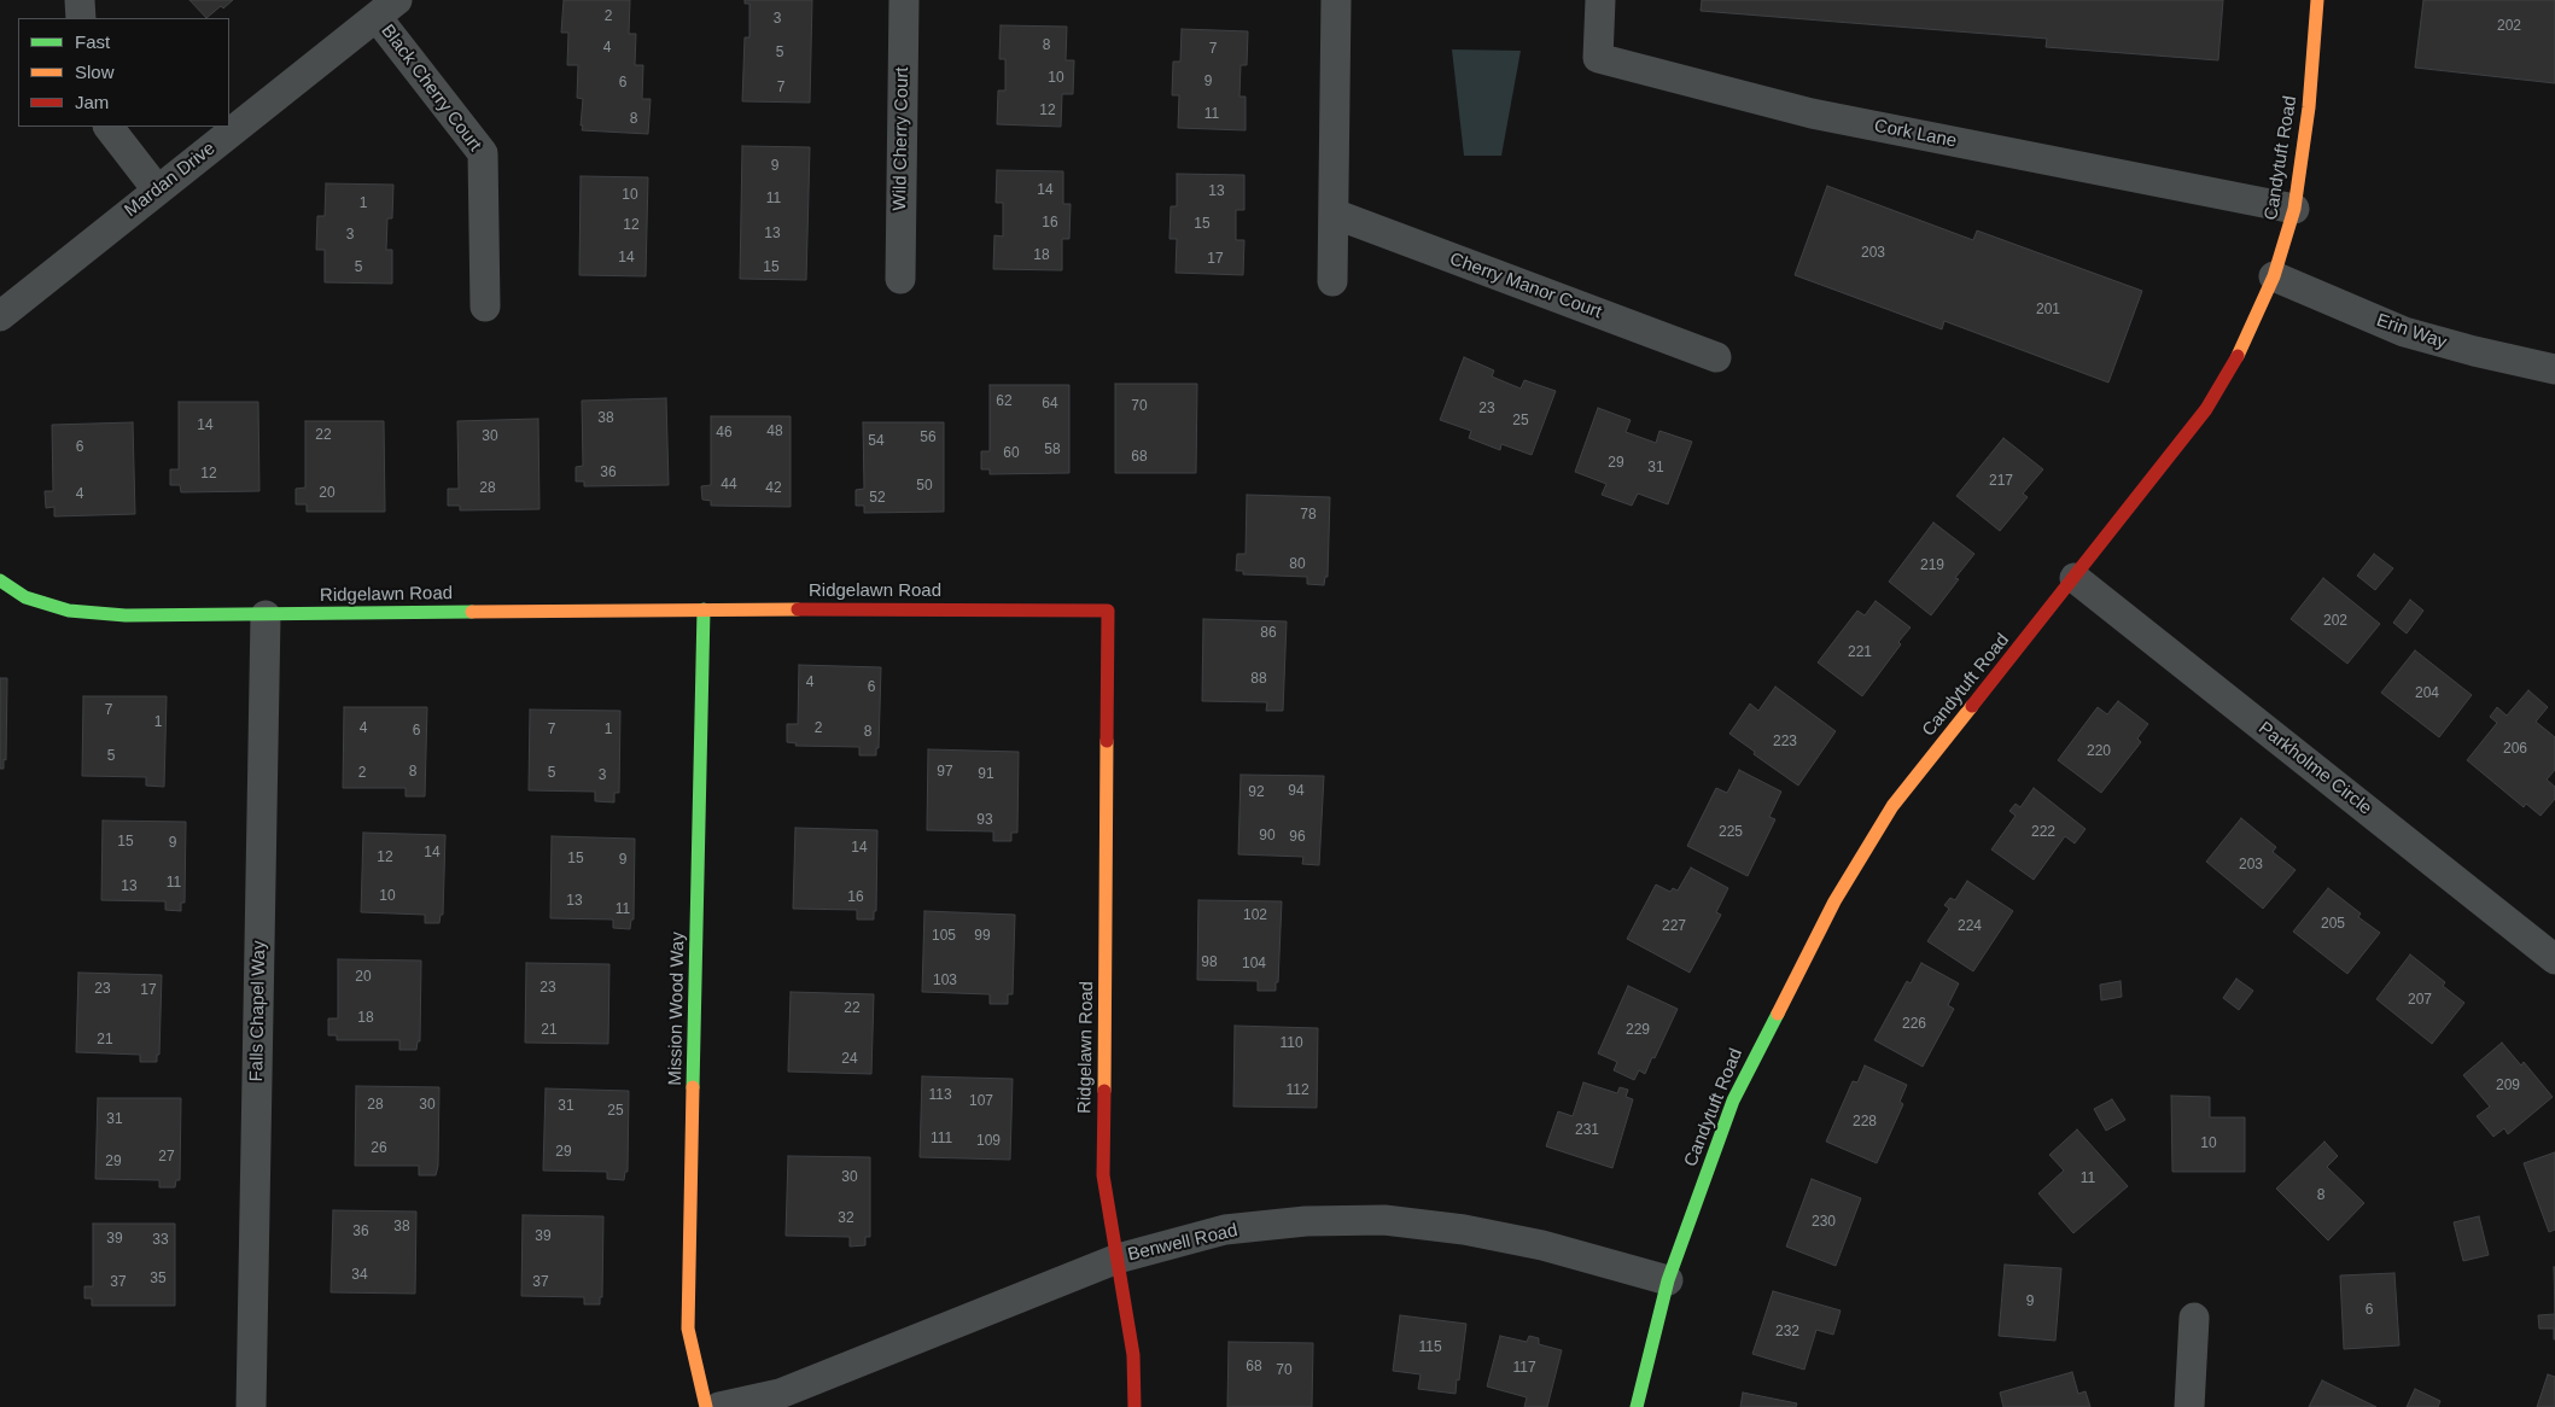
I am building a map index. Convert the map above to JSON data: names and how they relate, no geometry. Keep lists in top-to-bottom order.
{
  "streets": {
    "street": [
      "Black Cherry Court",
      "Cork Lane",
      "Wild Cherry Court",
      "Candytuft Road",
      "Mardan Drive",
      "Cherry Manor Court",
      "Erin Way",
      "Ridgelawn Road",
      "Parkholme Circle",
      "Mission Wood Way",
      "Falls Chapel Way",
      "Benwell Road"
    ]
  },
  "crossings": [
    ["Black Cherry Court", "Mardan Drive"],
    ["Cork Lane", "Candytuft Road"],
    ["Candytuft Road", "Erin Way"],
    ["Candytuft Road", "Parkholme Circle"],
    ["Candytuft Road", "Benwell Road"],
    ["Ridgelawn Road", "Mission Wood Way"],
    ["Ridgelawn Road", "Falls Chapel Way"],
    ["Ridgelawn Road", "Benwell Road"]
  ],
  "house_numbers": [
    "2",
    "3",
    "202",
    "8",
    "4",
    "7",
    "5",
    "10",
    "9",
    "6",
    "7",
    "12",
    "11",
    "8",
    "9",
    "14",
    "13",
    "10",
    "11",
    "1",
    "16",
    "15",
    "12",
    "13",
    "3",
    "203",
    "18",
    "14",
    "17",
    "5",
    "15",
    "201",
    "62",
    "64",
    "70",
    "23",
    "38",
    "25",
    "14",
    "48",
    "46",
    "22",
    "30",
    "56",
    "54",
    "6",
    "58",
    "60",
    "68",
    "29",
    "31",
    "36",
    "12",
    "217",
    "44",
    "50",
    "28",
    "42",
    "20",
    "4",
    "52",
    "78",
    "80",
    "219",
    "202",
    "86",
    "221",
    "88",
    "4",
    "6",
    "204",
    "7",
    "1",
    "4",
    "2",
    "7",
    "1",
    "6",
    "8",
    "223",
    "206",
    "220",
    "5",
    "8",
    "97",
    "2",
    "5",
    "91",
    "3",
    "94",
    "92",
    "93",
    "225",
    "222",
    "90",
    "96",
    "15",
    "9",
    "14",
    "14",
    "12",
    "15",
    "9",
    "203",
    "11",
    "13",
    "10",
    "16",
    "13",
    "11",
    "102",
    "205",
    "227",
    "224",
    "105",
    "99",
    "98",
    "104",
    "20",
    "103",
    "23",
    "23",
    "17",
    "207",
    "22",
    "18",
    "226",
    "21",
    "229",
    "21",
    "110",
    "24",
    "209",
    "112",
    "113",
    "107",
    "28",
    "30",
    "31",
    "25",
    "31",
    "228",
    "231",
    "111",
    "109",
    "10",
    "26",
    "29",
    "27",
    "29",
    "30",
    "11",
    "8",
    "32",
    "230",
    "38",
    "36",
    "39",
    "39",
    "33",
    "34",
    "35",
    "37",
    "37",
    "9",
    "6",
    "232",
    "115",
    "68",
    "117",
    "70"
  ],
  "legend": ["Fast", "Slow", "Jam"]
}
